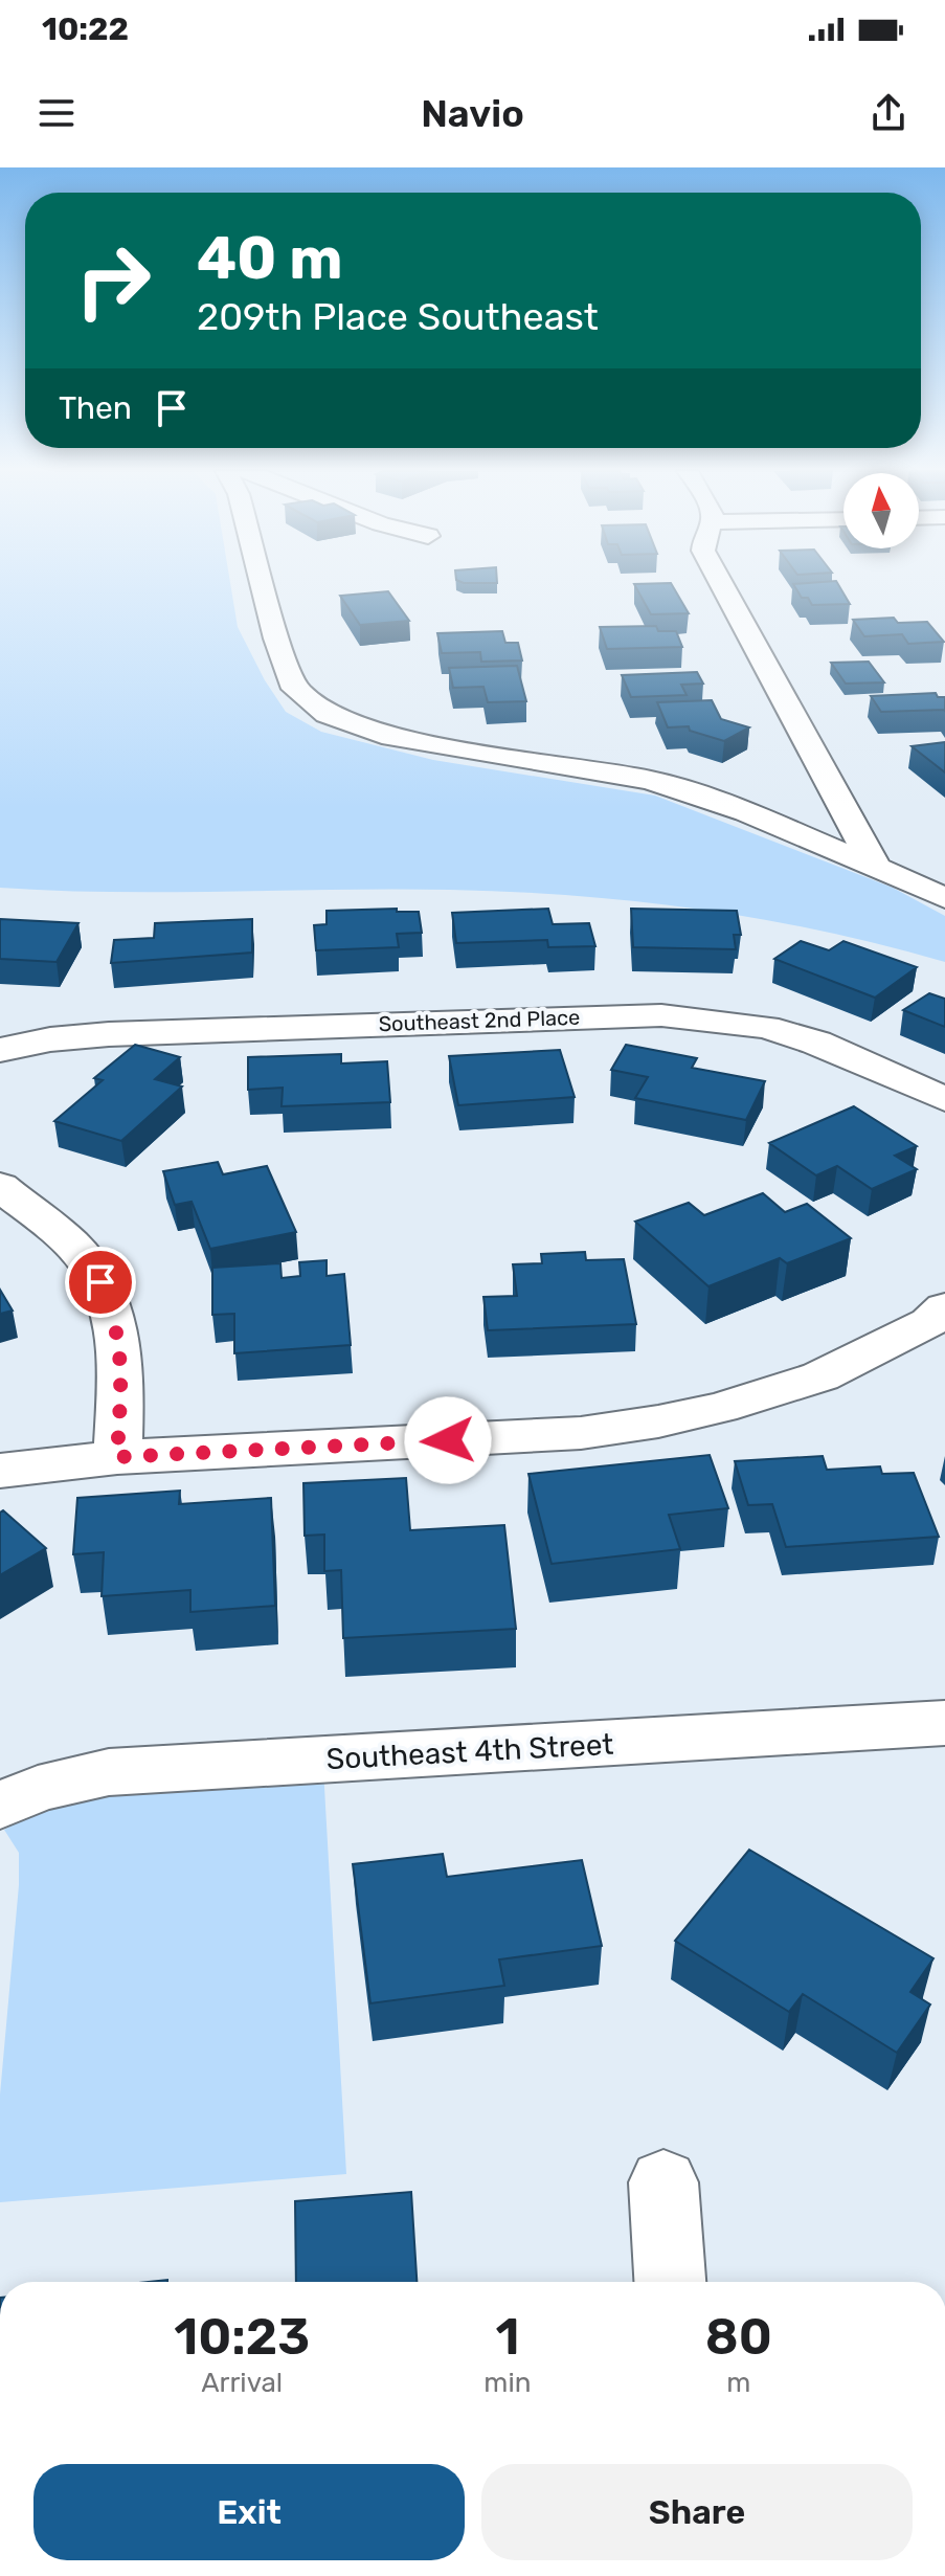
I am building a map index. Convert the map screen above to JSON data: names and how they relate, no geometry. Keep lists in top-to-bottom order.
{
  "streets": {
    "street": ["Southeast 2nd Place", "Southeast 4th Street"]
  },
  "north": "top",
  "page": {
    "status": "10:22",
    "header": "Navio",
    "turn": ["40 m", "209th Place Southeast"],
    "then": "Then",
    "eta": [
      "10:23",
      "Arrival",
      "1",
      "min",
      "80",
      "m"
    ],
    "buttons": ["Exit", "Share"]
  }
}
